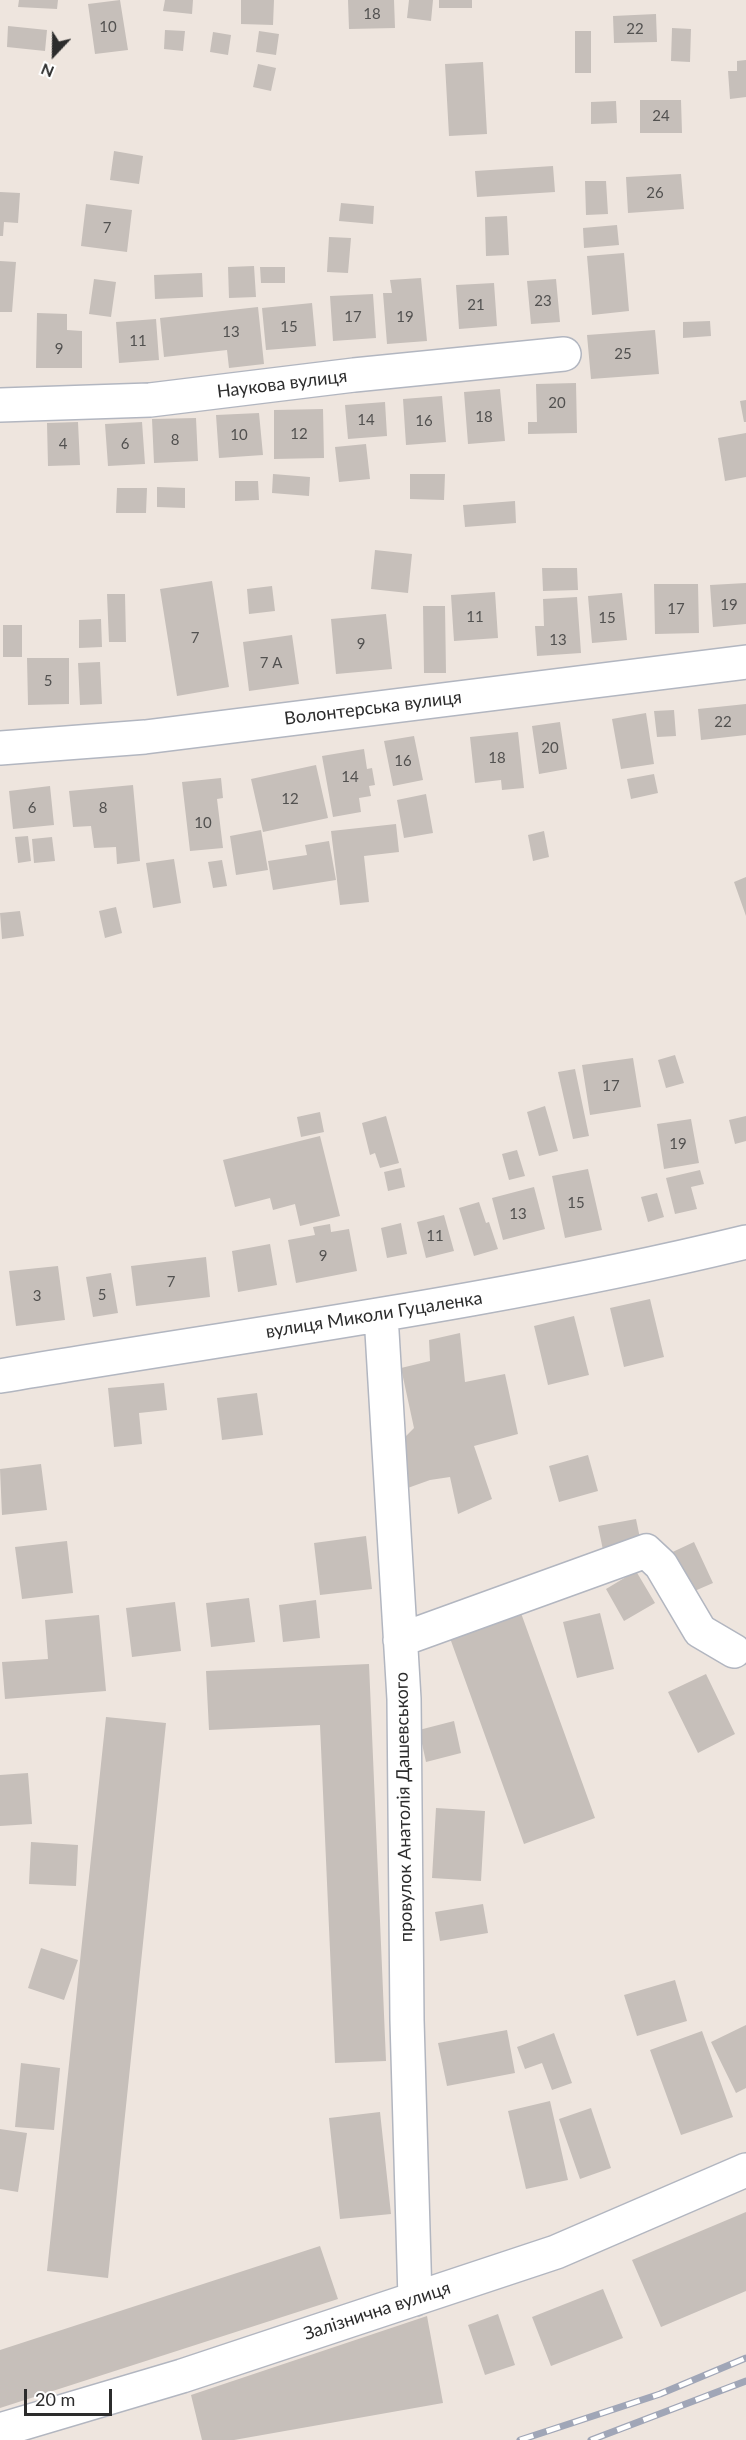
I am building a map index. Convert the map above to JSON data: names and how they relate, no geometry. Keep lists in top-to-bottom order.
{
  "streets": {
    "street": [
      "Наукова вулиця",
      "Волонтерська вулиця",
      "вулиця Миколи Гуцаленка",
      "провулок Анатолія Дашевського",
      "Залізнична вулиця"
    ]
  },
  "crossings": [
    ["вулиця Миколи Гуцаленка", "провулок Анатолія Дашевського"],
    ["провулок Анатолія Дашевського", "Залізнична вулиця"]
  ],
  "house_numbers": [
    "18",
    "10",
    "22",
    "24",
    "26",
    "7",
    "23",
    "21",
    "17",
    "19",
    "15",
    "13",
    "11",
    "9",
    "25",
    "20",
    "18",
    "14",
    "16",
    "12",
    "10",
    "8",
    "4",
    "6",
    "19",
    "17",
    "11",
    "15",
    "7",
    "13",
    "9",
    "7 А",
    "5",
    "22",
    "20",
    "18",
    "16",
    "14",
    "12",
    "6",
    "8",
    "10",
    "17",
    "19",
    "15",
    "13",
    "11",
    "9",
    "7",
    "5",
    "3"
  ],
  "scale_bar": "20 m",
  "north": "bottom"
}
